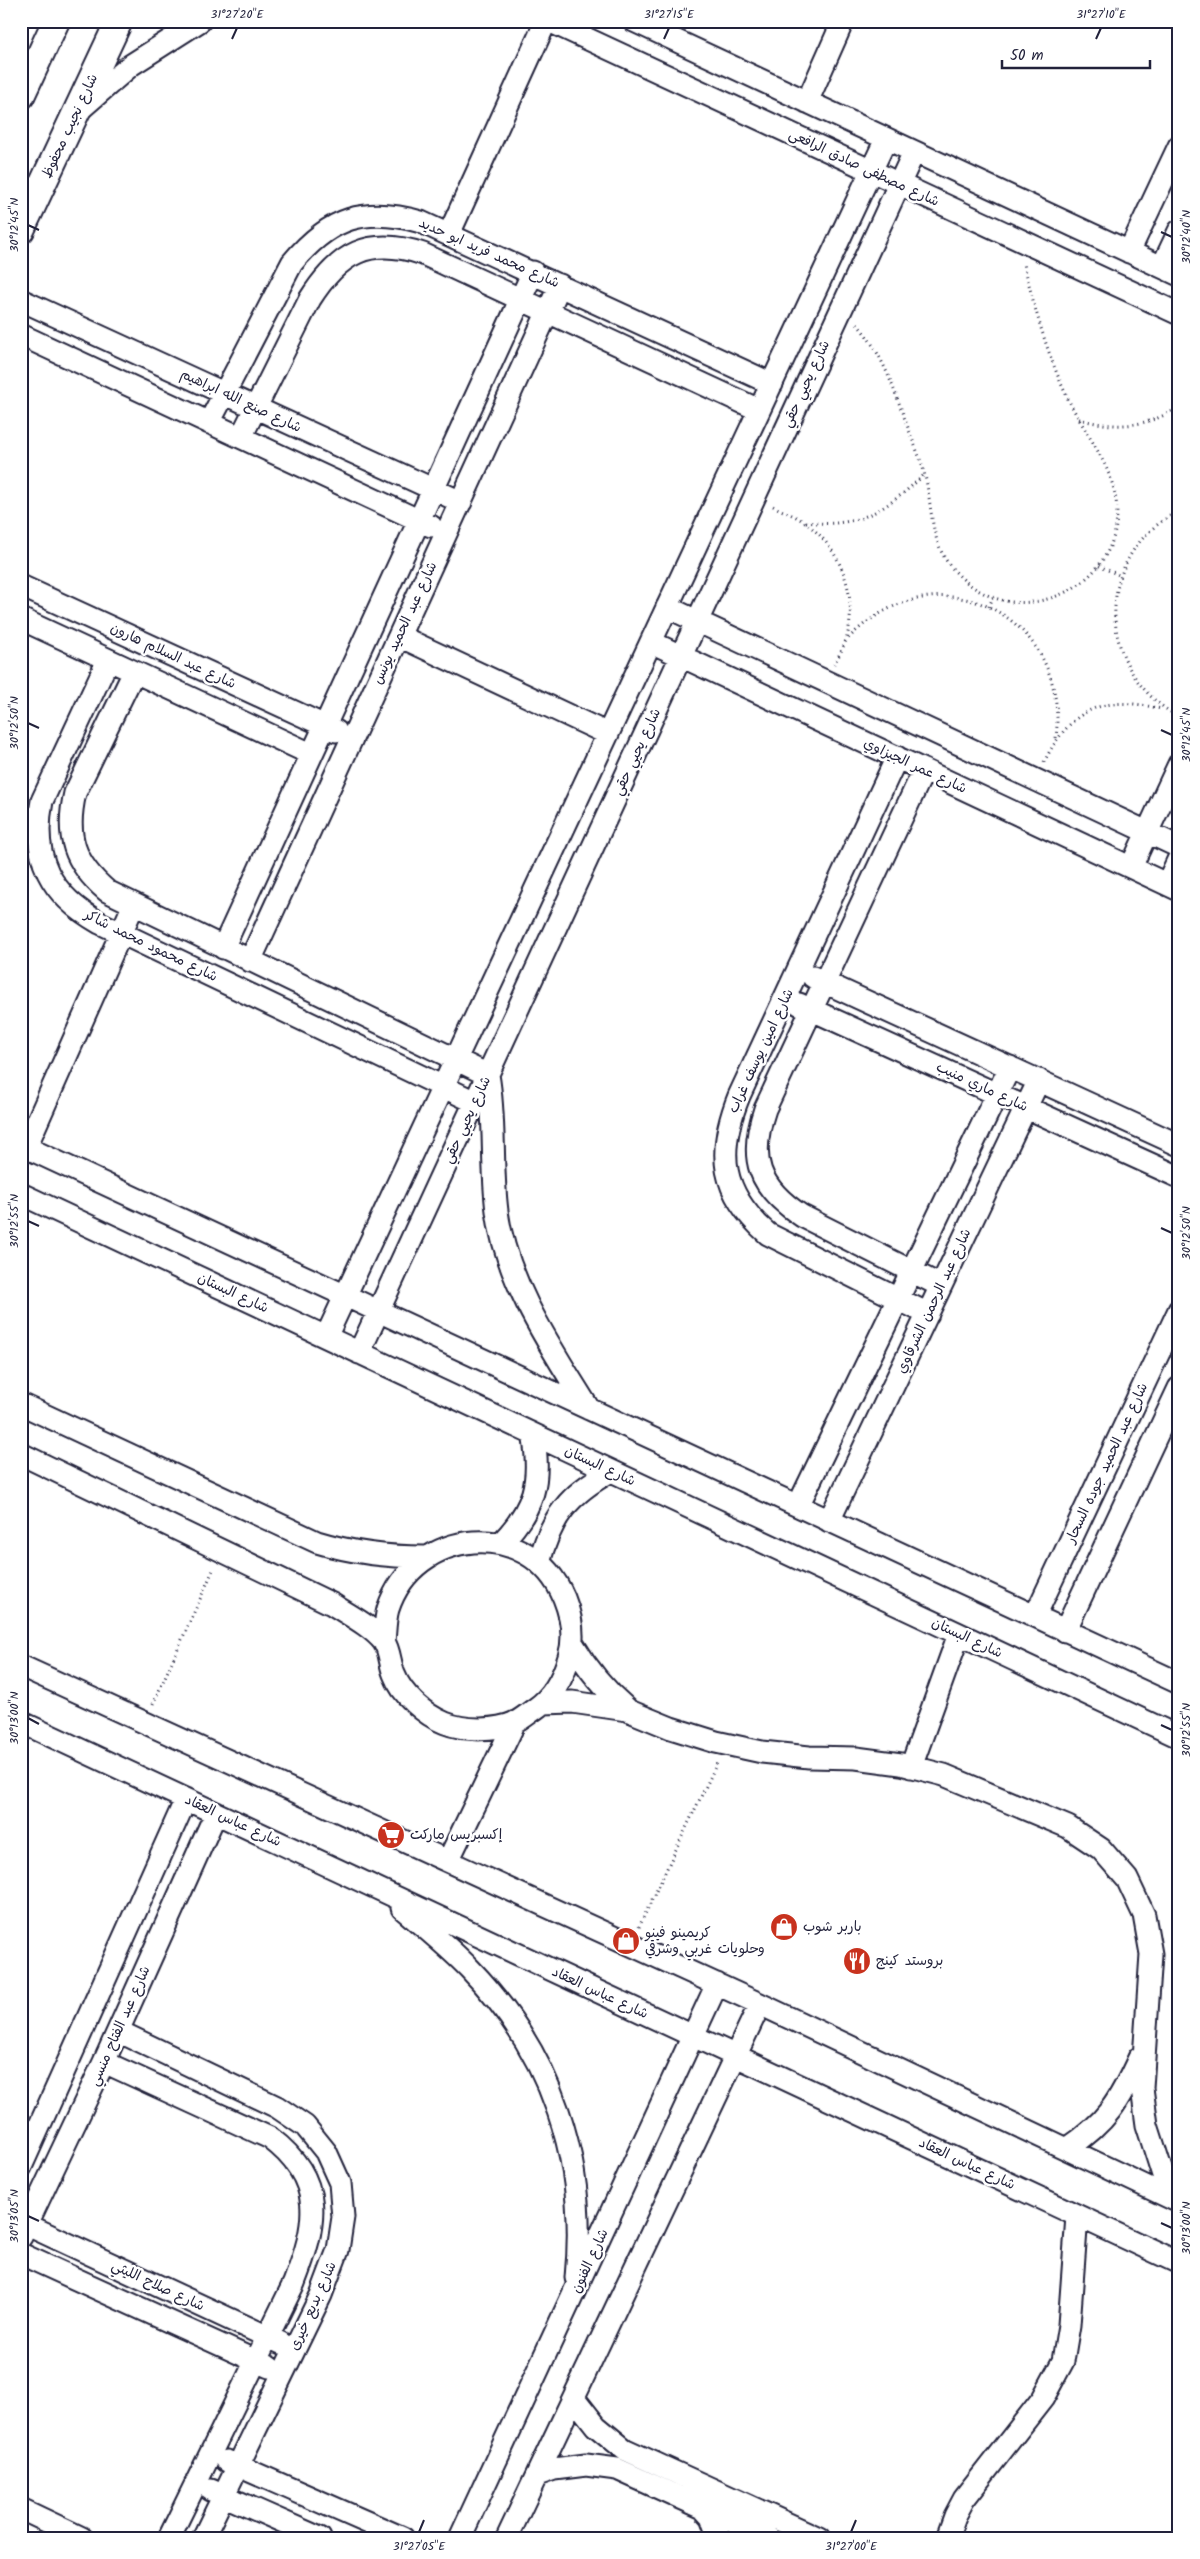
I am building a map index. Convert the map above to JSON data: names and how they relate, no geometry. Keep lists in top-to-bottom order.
{
  "streets": {
    "street": [
      "شارع نجيب محفوظ",
      "شارع مصطفى صادق الرافعى",
      "شارع محمد فريد ابو حديد",
      "شارع يحيي حقي",
      "شارع صنع الله ابراهيم",
      "شارع عبد الحميد يونس",
      "شارع عبد السلام هارون",
      "شارع عمر الجيزاوي",
      "شارع محمود محمد شاكر",
      "شارع امين يوسف غراب",
      "شارع ماري منيب",
      "شارع البستان",
      "شارع عبد الرحمن الشرقاوي",
      "شارع عبد الحميد جوده السحار",
      "شارع عباس العقاد",
      "شارع عبد الفتاح منسي",
      "شارع الفنون",
      "شارع صلاح الليثي",
      "شارع بديع خيرى"
    ]
  },
  "crossings": [
    ["شارع مصطفى صادق الرافعى", "شارع يحيي حقي"],
    ["شارع محمد فريد ابو حديد", "شارع صنع الله ابراهيم"],
    ["شارع محمد فريد ابو حديد", "شارع عبد الحميد يونس"],
    ["شارع يحيي حقي", "شارع عمر الجيزاوي"],
    ["شارع يحيي حقي", "شارع محمود محمد شاكر"],
    ["شارع يحيي حقي", "شارع البستان"],
    ["شارع صنع الله ابراهيم", "شارع عبد الحميد يونس"],
    ["شارع عبد الحميد يونس", "شارع عبد السلام هارون"],
    ["شارع عمر الجيزاوي", "شارع امين يوسف غراب"],
    ["شارع امين يوسف غراب", "شارع ماري منيب"],
    ["شارع امين يوسف غراب", "شارع عبد الرحمن الشرقاوي"],
    ["شارع ماري منيب", "شارع عبد الرحمن الشرقاوي"],
    ["شارع عباس العقاد", "شارع عبد الفتاح منسي"],
    ["شارع عباس العقاد", "شارع الفنون"],
    ["شارع عبد الفتاح منسي", "شارع صلاح الليثي"],
    ["شارع عبد الفتاح منسي", "شارع بديع خيرى"],
    ["شارع صلاح الليثي", "شارع بديع خيرى"]
  ],
  "places": {
    "supermarket": ["إكسبريس ماركت"],
    "shop": ["باربر شوب", "كريمينو فينو وحلويات غربي وشرقي"],
    "restaurant": ["بروستد كينج"]
  },
  "scale_bar": "50 m",
  "coordinates": [
    "31°27'20\"E",
    "31°27'15\"E",
    "31°27'10\"E",
    "30°12'45\"N",
    "30°12'40\"N",
    "30°12'50\"N",
    "30°12'55\"N",
    "30°13'00\"N",
    "30°13'05\"N",
    "31°27'05\"E",
    "31°27'00\"E"
  ]
}
